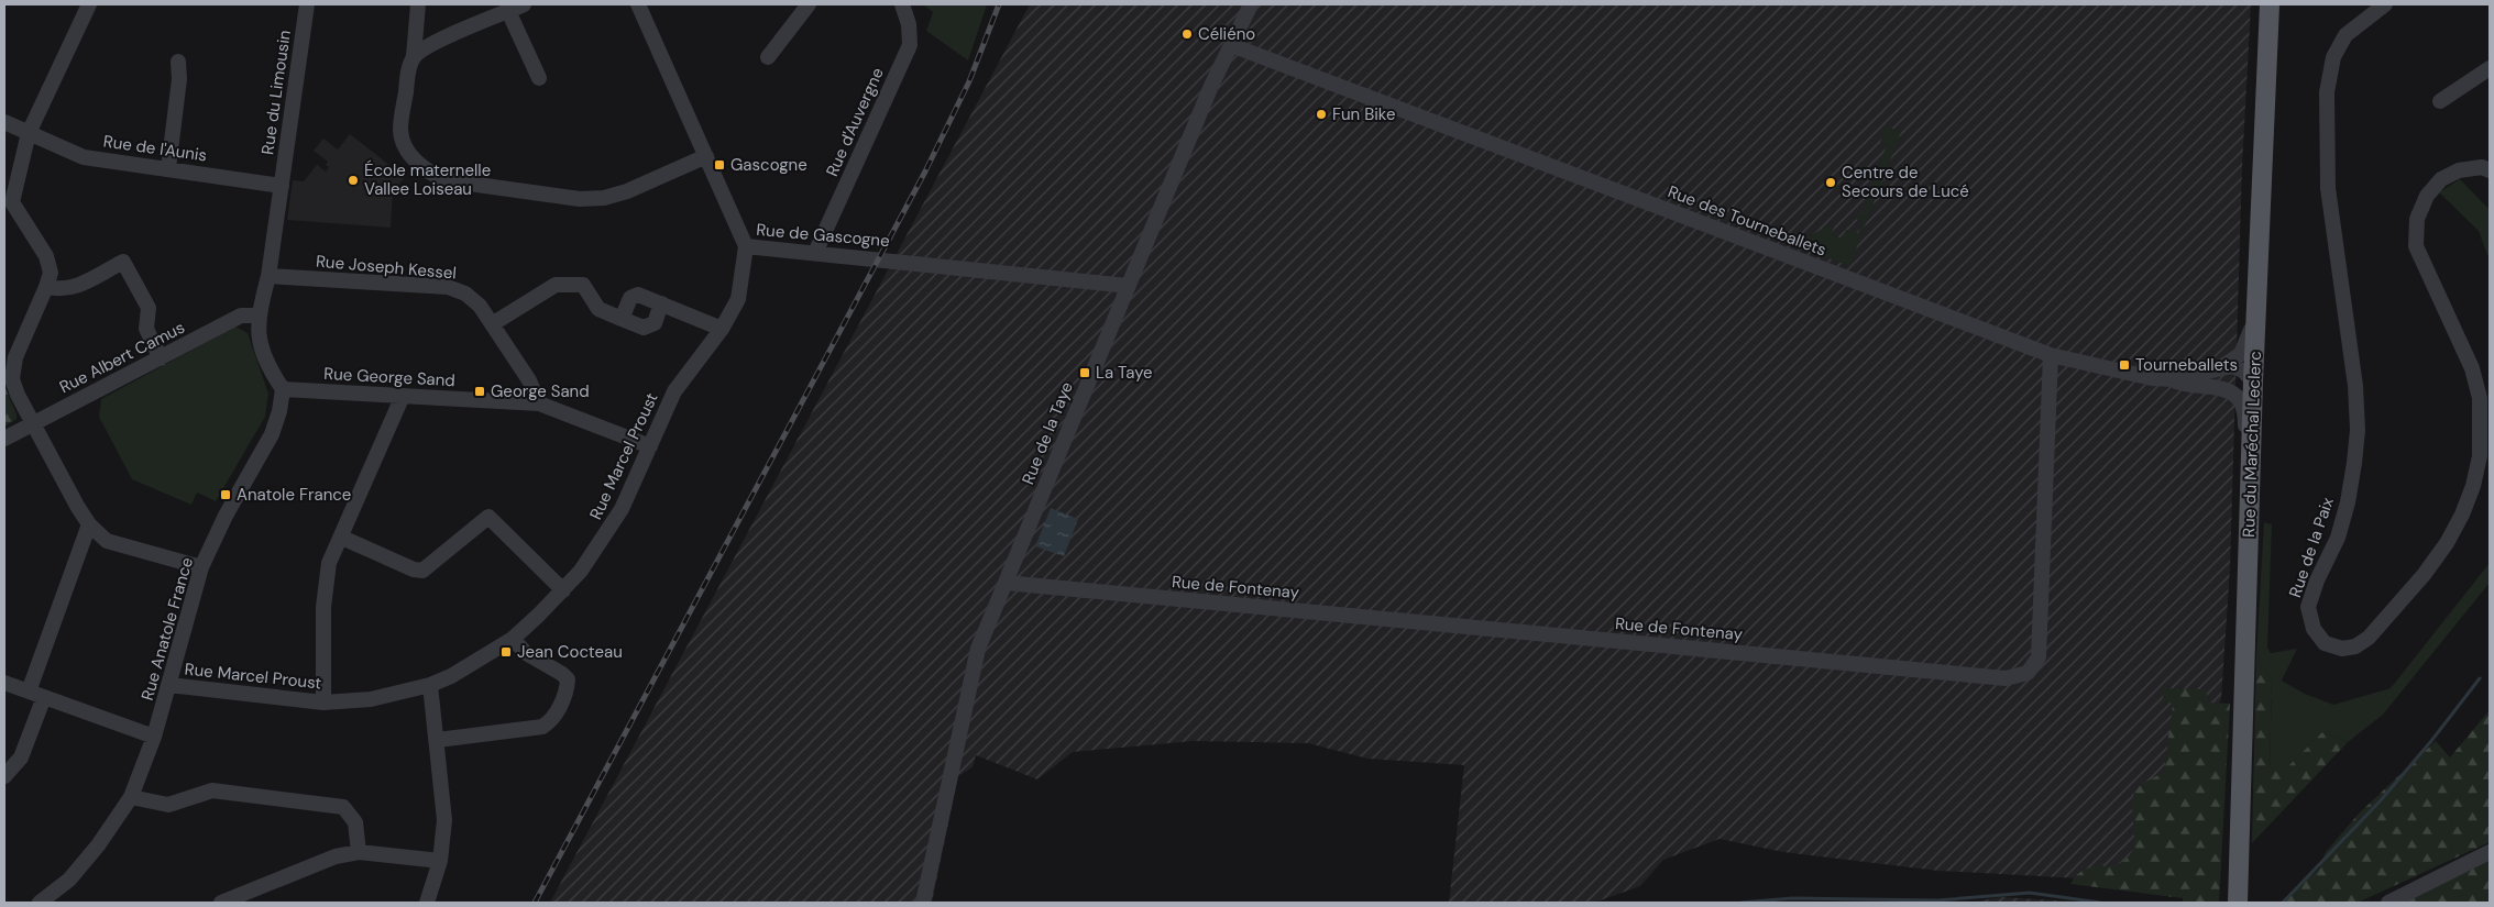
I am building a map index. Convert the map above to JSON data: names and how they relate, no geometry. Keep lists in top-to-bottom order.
{
  "streets": {
    "main road": ["Rue du Maréchal Leclerc"],
    "street": [
      "Rue du Limousin",
      "Rue d'Auvergne",
      "Rue de l'Aunis",
      "Rue des Tourneballets",
      "Rue de Gascogne",
      "Rue Joseph Kessel",
      "Rue Albert Camus",
      "Rue George Sand",
      "Rue de la Taye",
      "Rue Marcel Proust",
      "Rue de la Paix",
      "Rue de Fontenay",
      "Rue Anatole France"
    ]
  },
  "crossings": [
    ["Rue du Limousin", "Rue de l'Aunis"],
    ["Rue d'Auvergne", "Rue de Gascogne"],
    ["Rue des Tourneballets", "Rue de la Taye"],
    ["Rue des Tourneballets", "Rue du Maréchal Leclerc"],
    ["Rue des Tourneballets", "Rue de Fontenay"],
    ["Rue de Gascogne", "Rue de la Taye"],
    ["Rue de Gascogne", "Rue Marcel Proust"],
    ["Rue Joseph Kessel", "Rue George Sand"],
    ["Rue George Sand", "Rue Marcel Proust"],
    ["Rue George Sand", "Rue Anatole France"],
    ["Rue de la Taye", "Rue de Fontenay"],
    ["Rue Marcel Proust", "Rue Anatole France"]
  ],
  "places": {
    "other": [
      "Céliéno",
      "Fun Bike",
      "École maternelle Vallee Loiseau",
      "Centre de Secours de Lucé"
    ],
    "transit": [
      "Gascogne",
      "Tourneballets",
      "La Taye",
      "George Sand",
      "Anatole France",
      "Jean Cocteau"
    ]
  }
}
